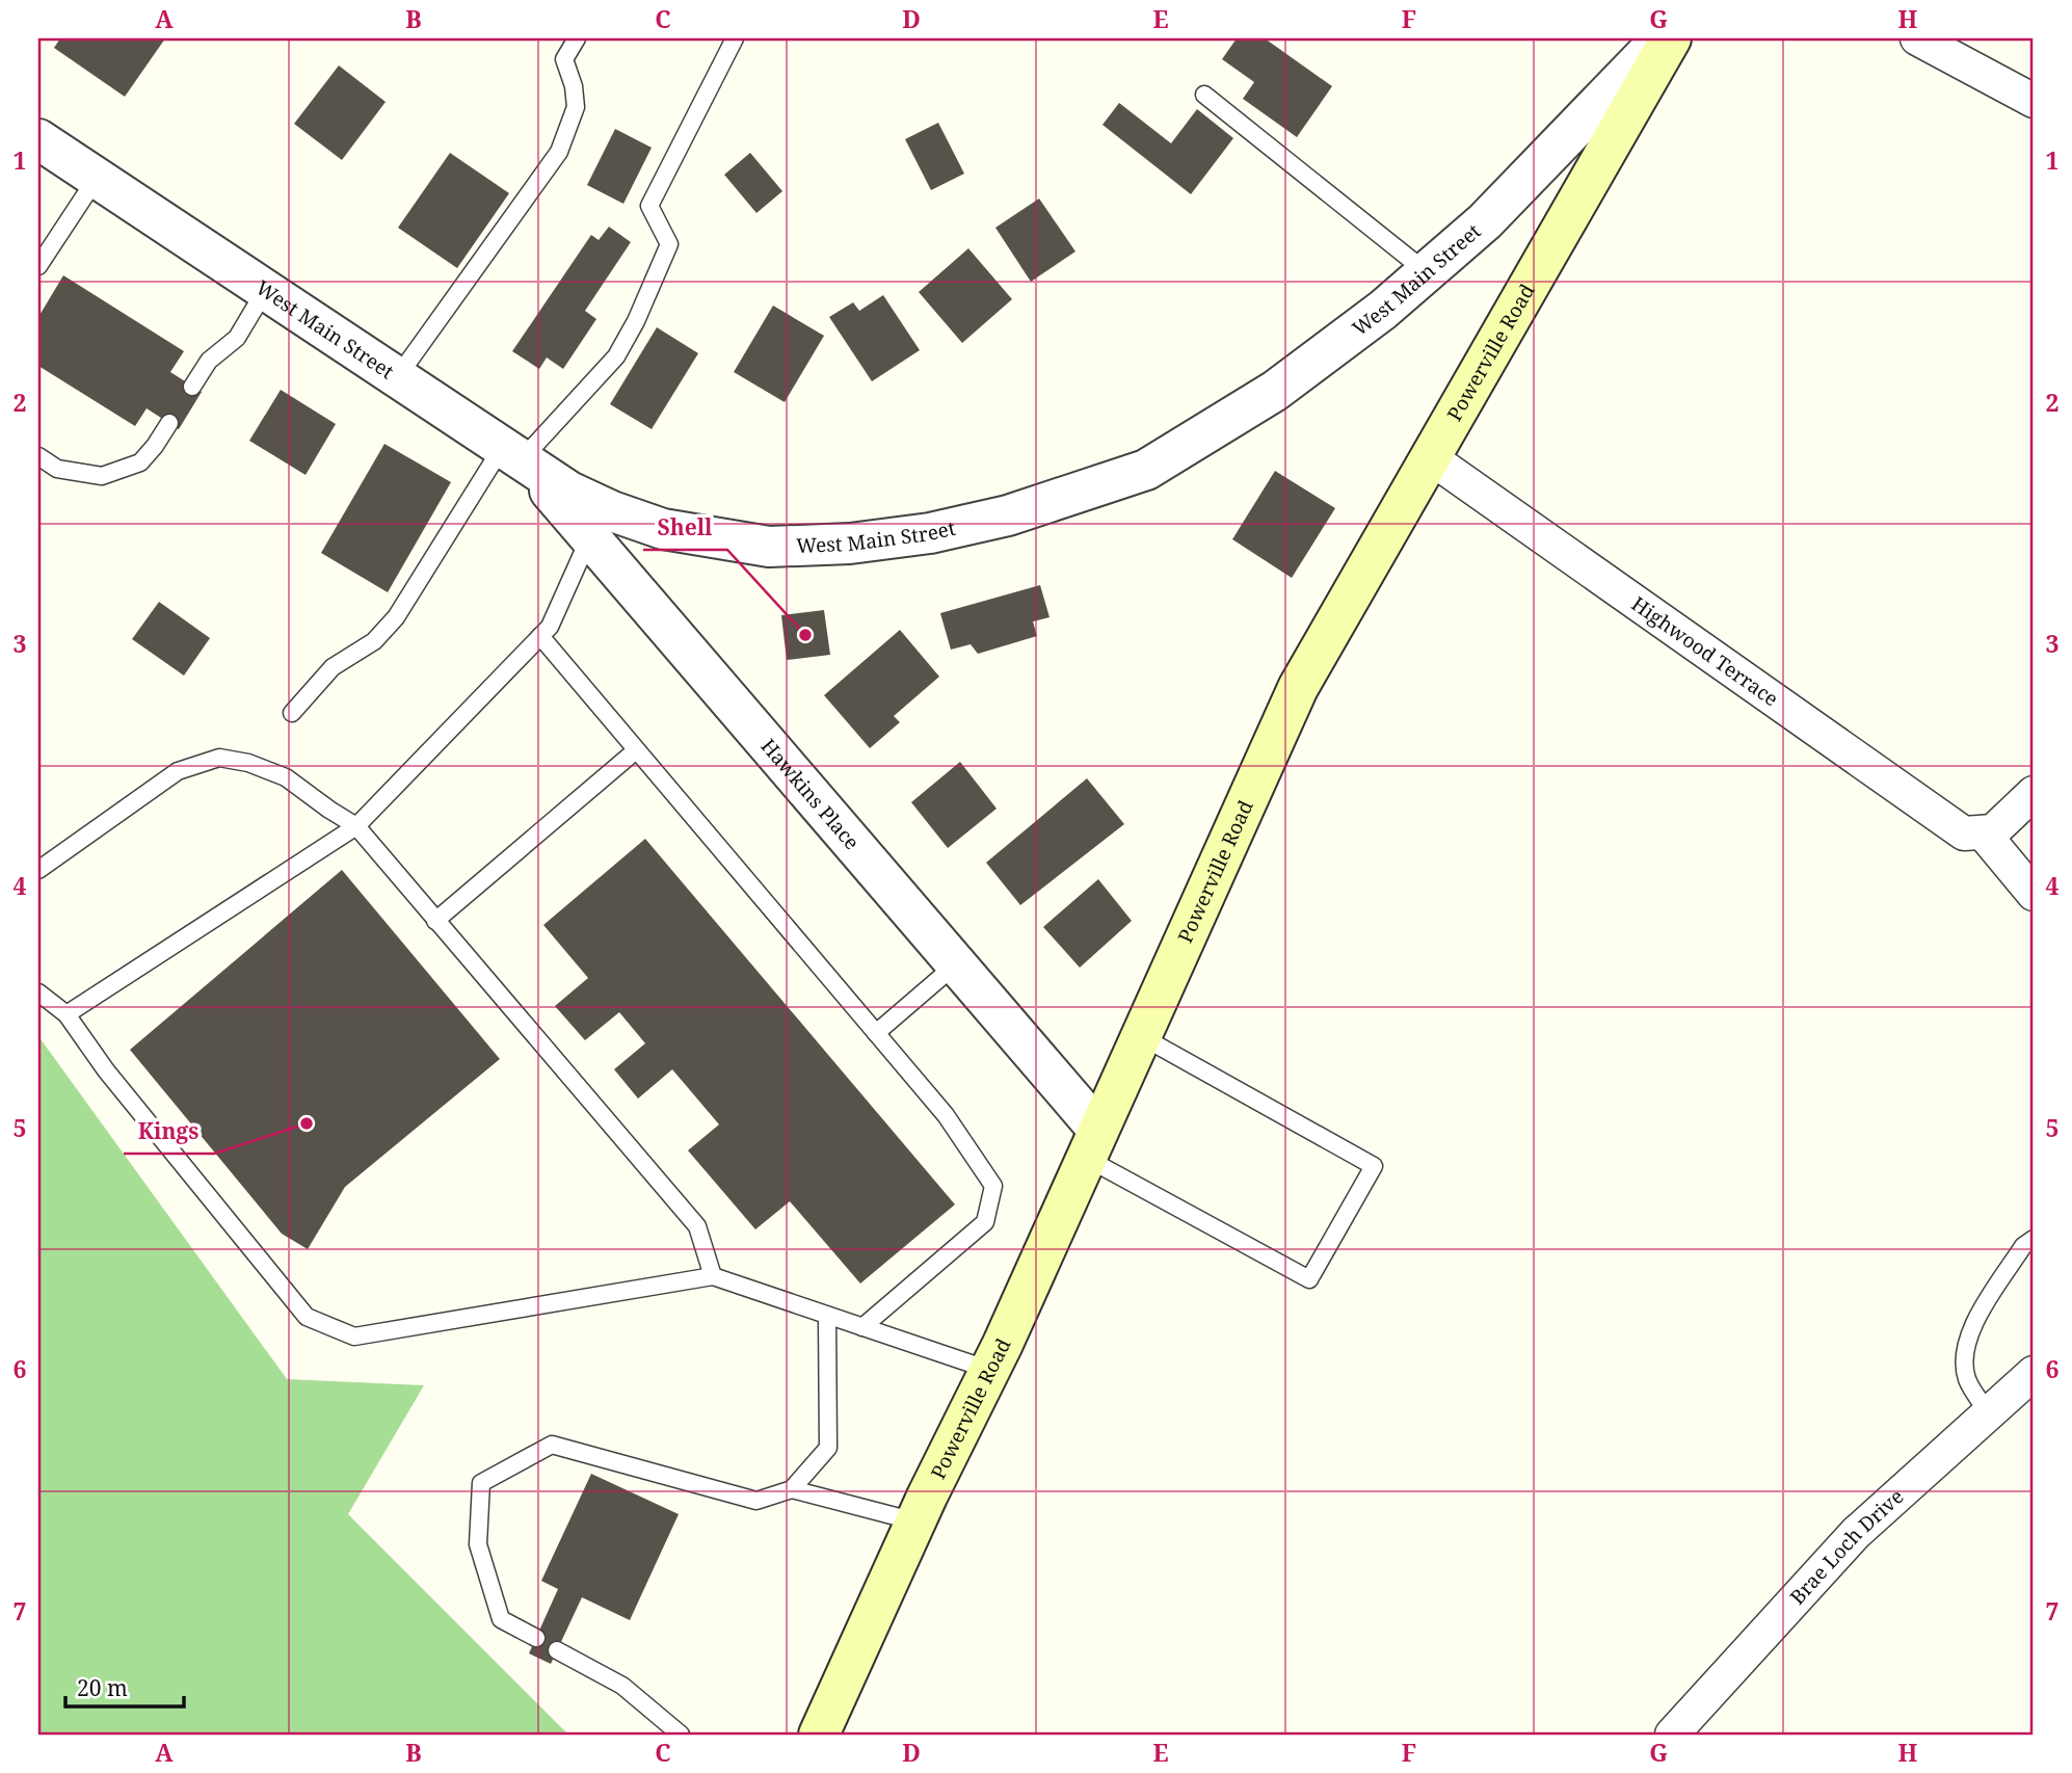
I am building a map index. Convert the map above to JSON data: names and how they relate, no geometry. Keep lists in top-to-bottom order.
{
  "streets": {
    "main road": ["Powerville Road"],
    "street": [
      "West Main Street",
      "Highwood Terrace",
      "Hawkins Place",
      "Brae Loch Drive"
    ]
  },
  "crossings": [
    ["West Main Street", "Hawkins Place"],
    ["Powerville Road", "Highwood Terrace"],
    ["Powerville Road", "Hawkins Place"]
  ],
  "places": ["Shell", "Kings"],
  "scale_bar": "20 m",
  "grid": {
    "columns": [
      "A",
      "B",
      "C",
      "D",
      "E",
      "F",
      "G",
      "H"
    ],
    "rows": [
      "1",
      "2",
      "3",
      "4",
      "5",
      "6",
      "7"
    ]
  }
}
